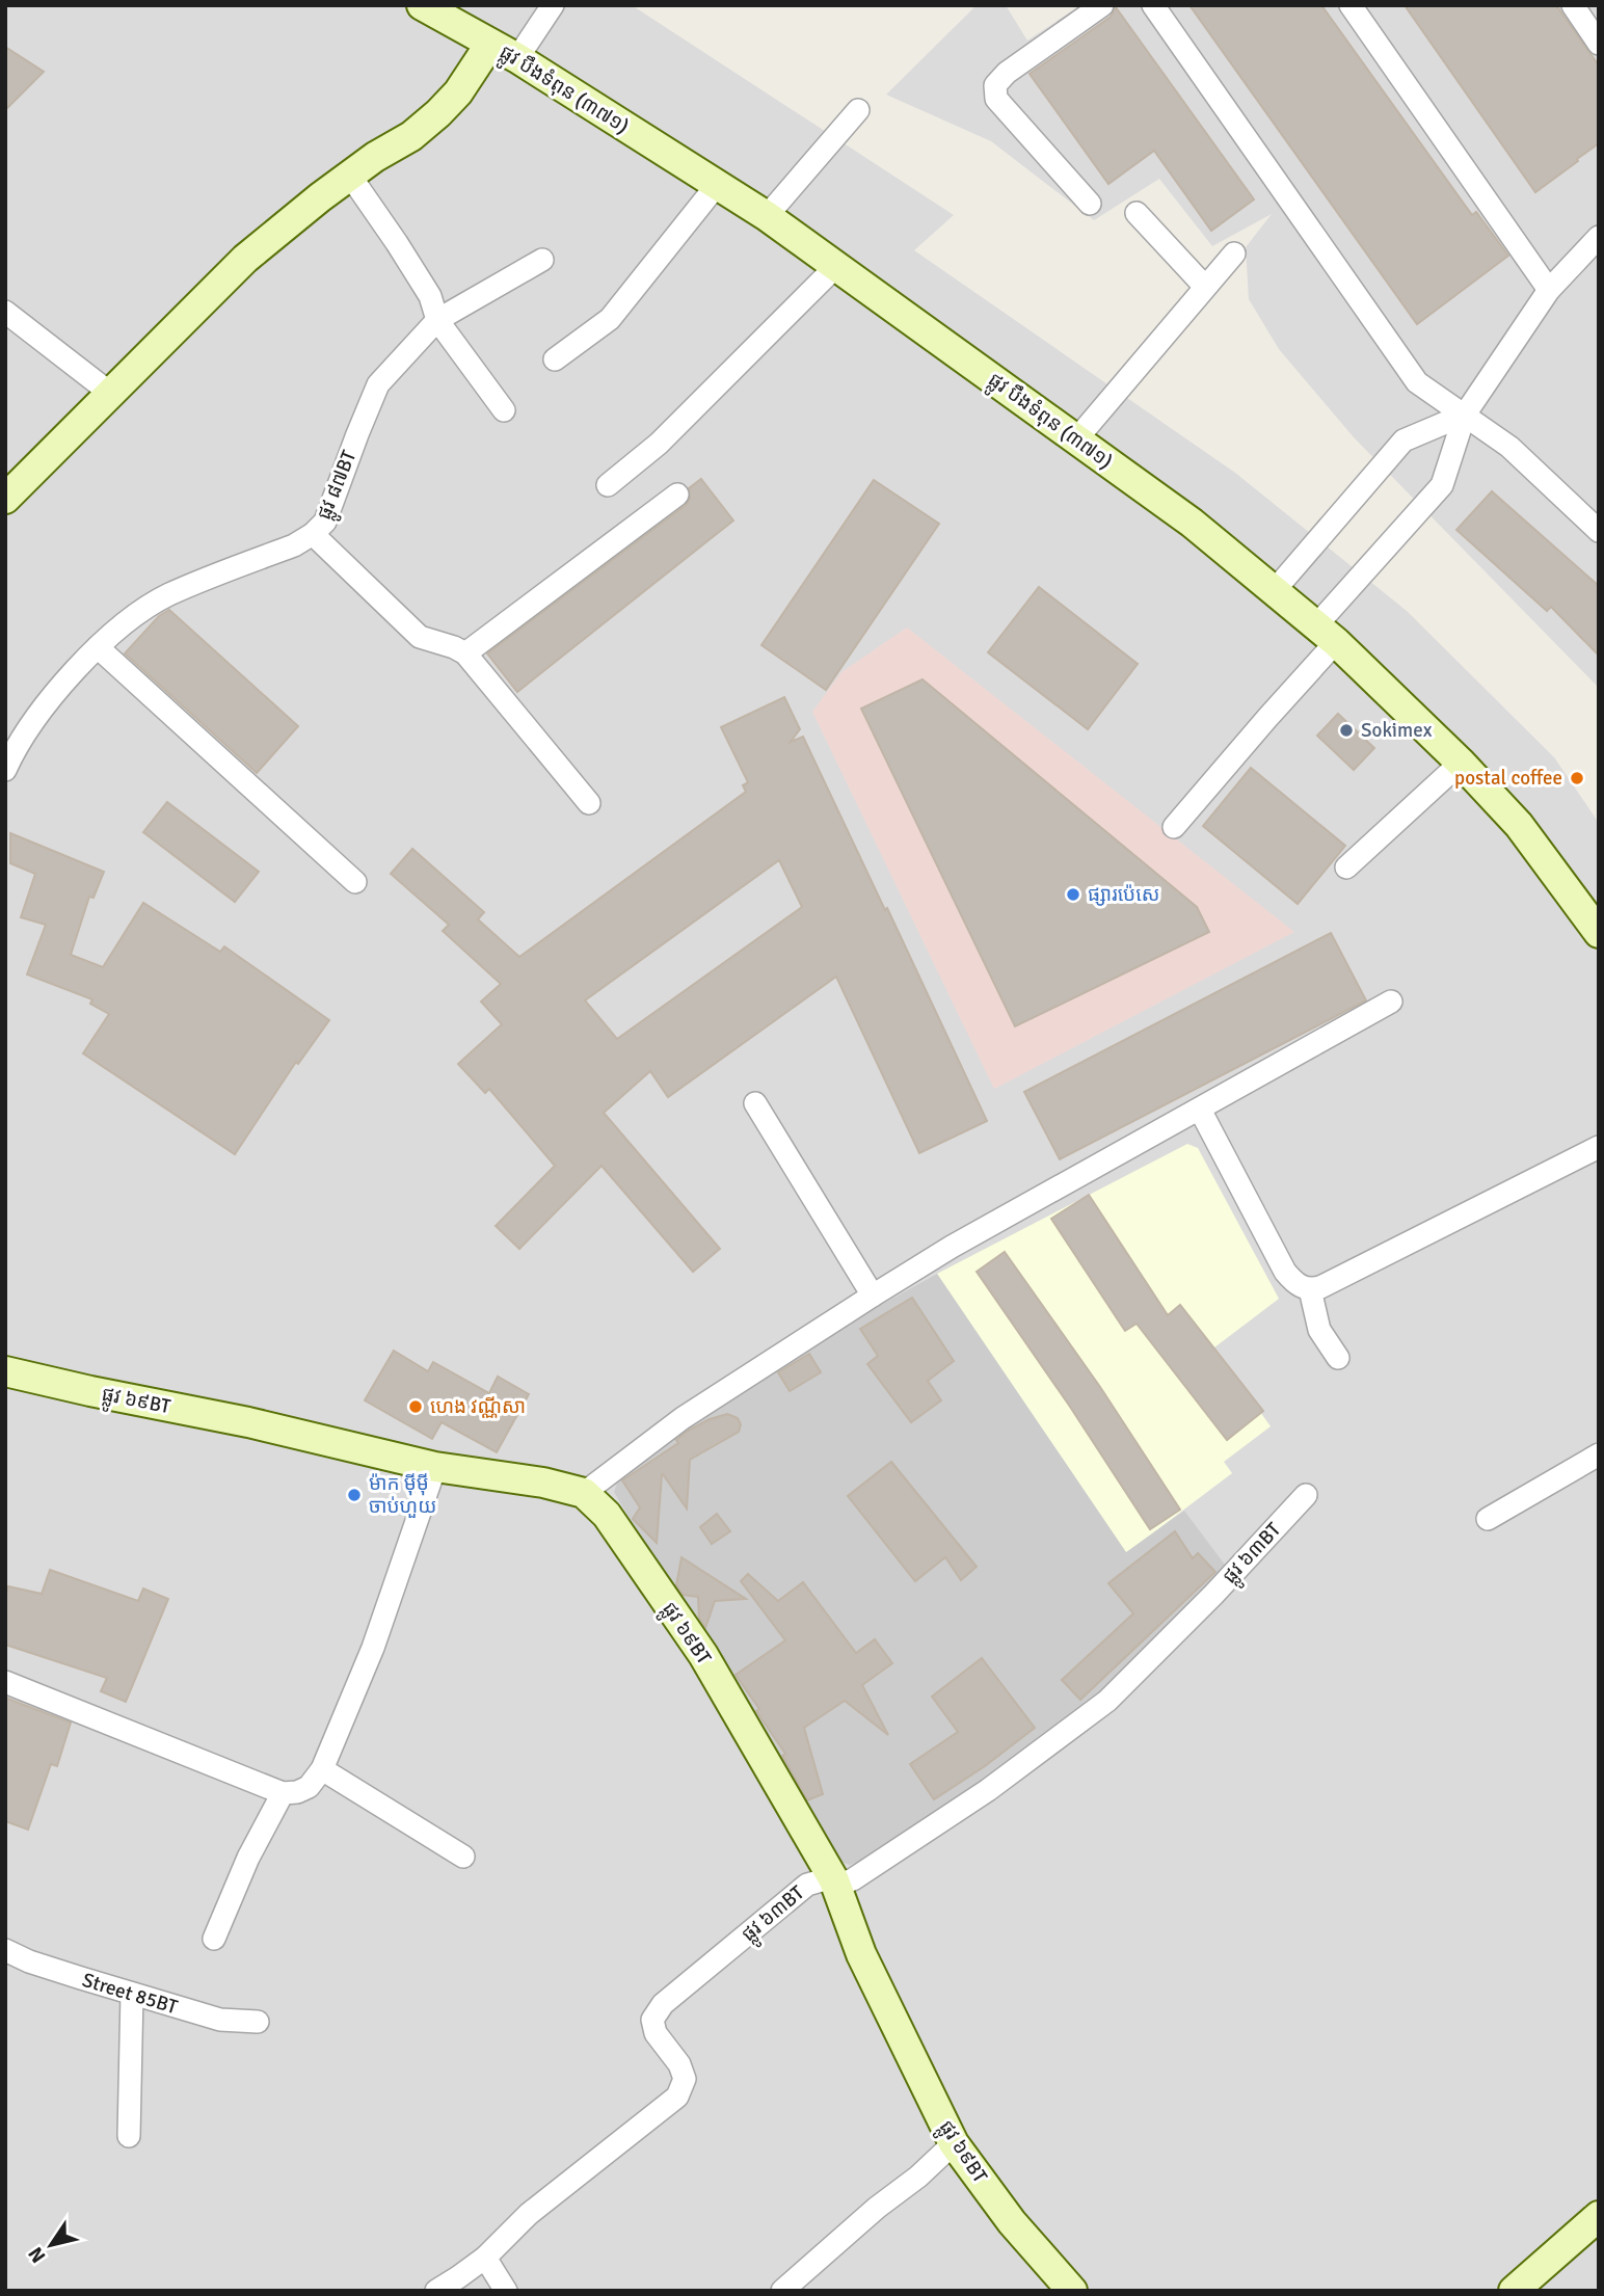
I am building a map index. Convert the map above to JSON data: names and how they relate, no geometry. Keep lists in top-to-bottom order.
{
  "streets": {
    "street": [
      "ផ្លូវ បឹងទំពុន (៣៧១)",
      "ផ្លូវ ៨៧BT",
      "ផ្លូវ ៦៩BT",
      "ផ្លូវ ៦៣BT",
      "Street 85BT"
    ]
  },
  "crossings": [
    ["ផ្លូវ ៦៩BT", "ផ្លូវ ៦៣BT"]
  ],
  "places": [
    "Sokimex",
    "postal coffee",
    "ផ្សារប៉េសេ",
    "ហេង វណ្ណីសា",
    "ម៉ាក ម៉ីម៉ី ចាប់ហួយ"
  ],
  "north": "bottom left"
}
